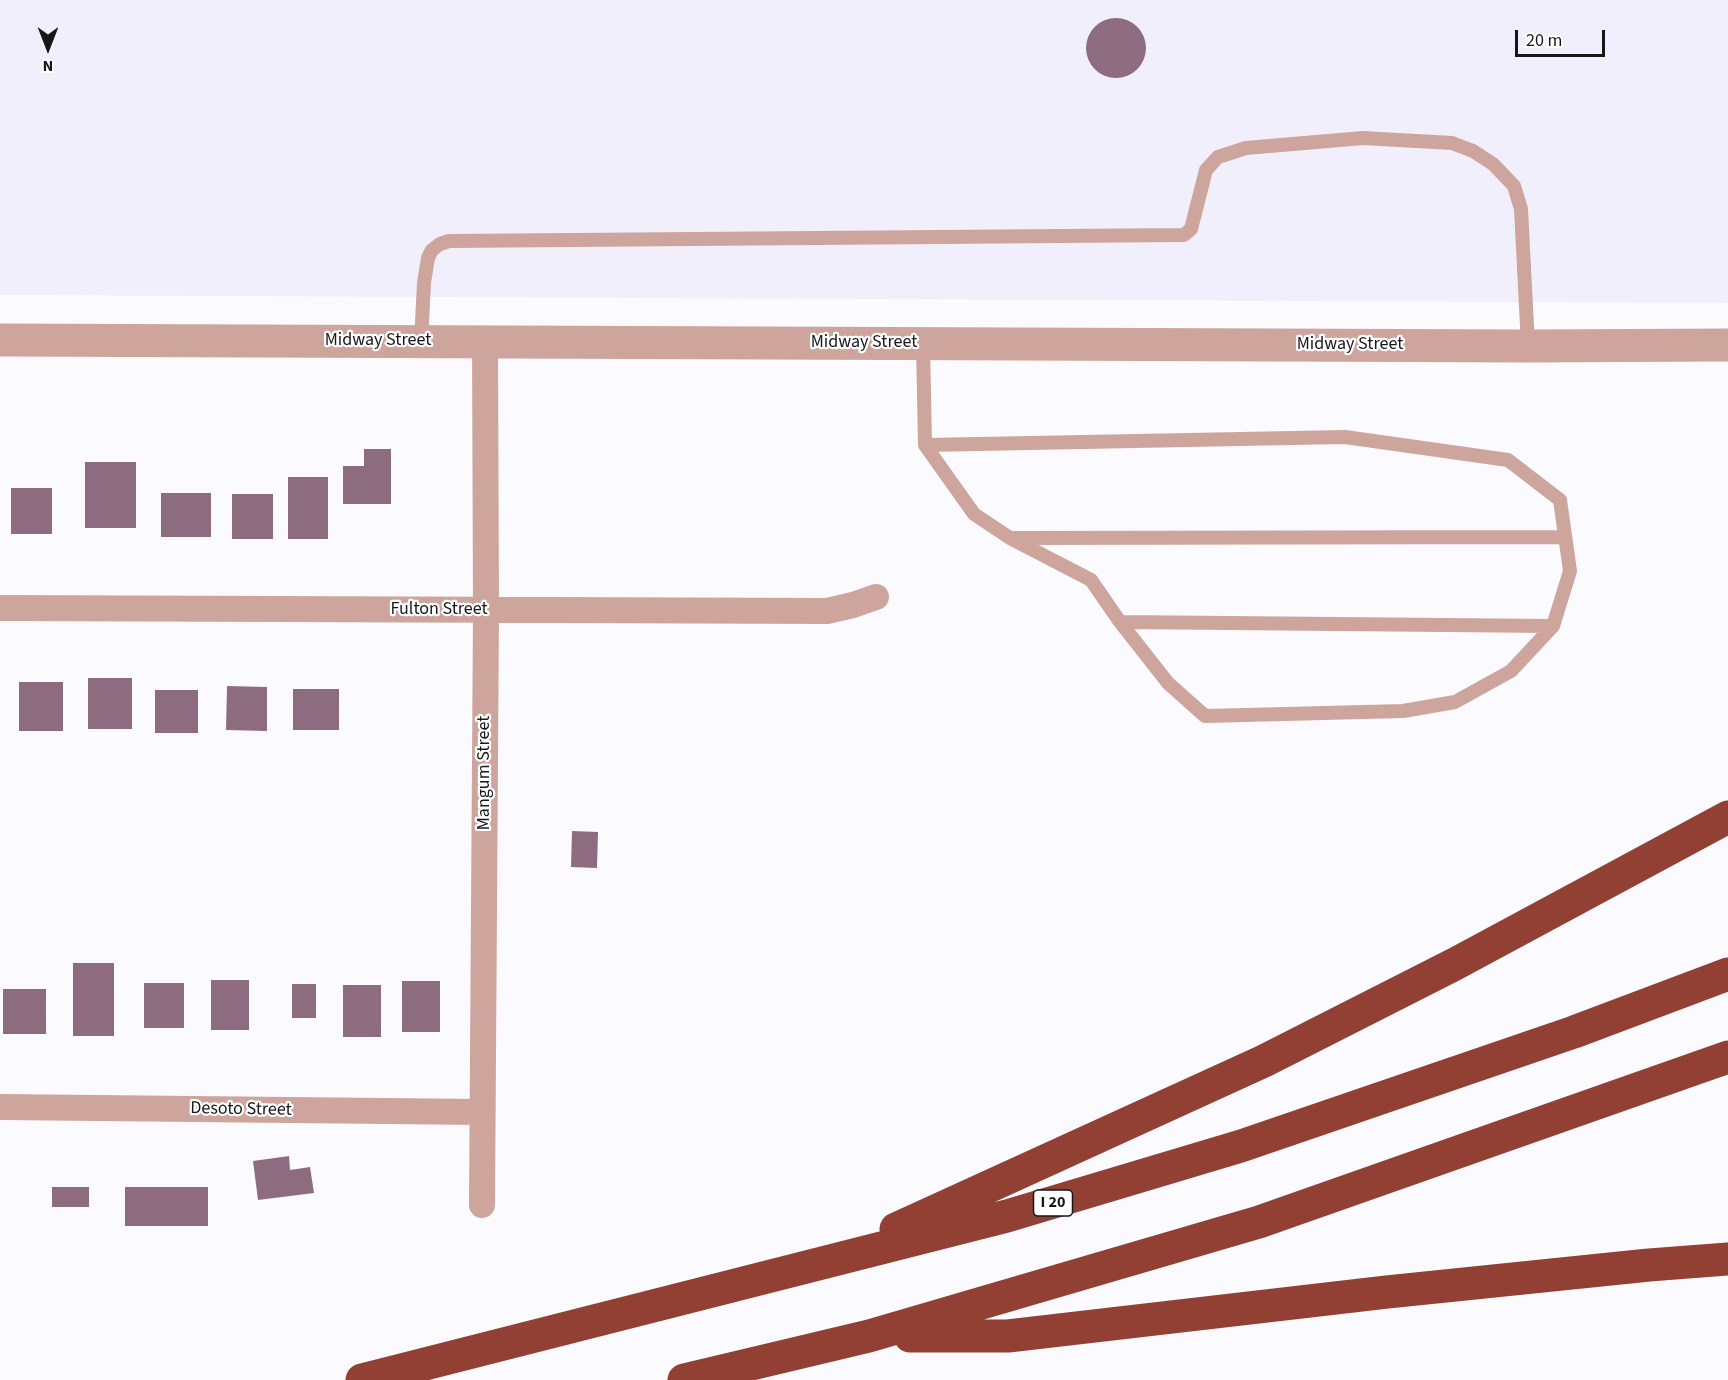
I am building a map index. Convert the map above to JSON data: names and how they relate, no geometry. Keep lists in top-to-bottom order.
{
  "streets": {
    "highway": ["I 20"],
    "street": [
      "Midway Street",
      "Fulton Street",
      "Mangum Street",
      "Desoto Street"
    ]
  },
  "crossings": [
    ["Midway Street", "Mangum Street"],
    ["Fulton Street", "Mangum Street"],
    ["Mangum Street", "Desoto Street"]
  ],
  "scale_bar": "20 m",
  "north": "bottom"
}
